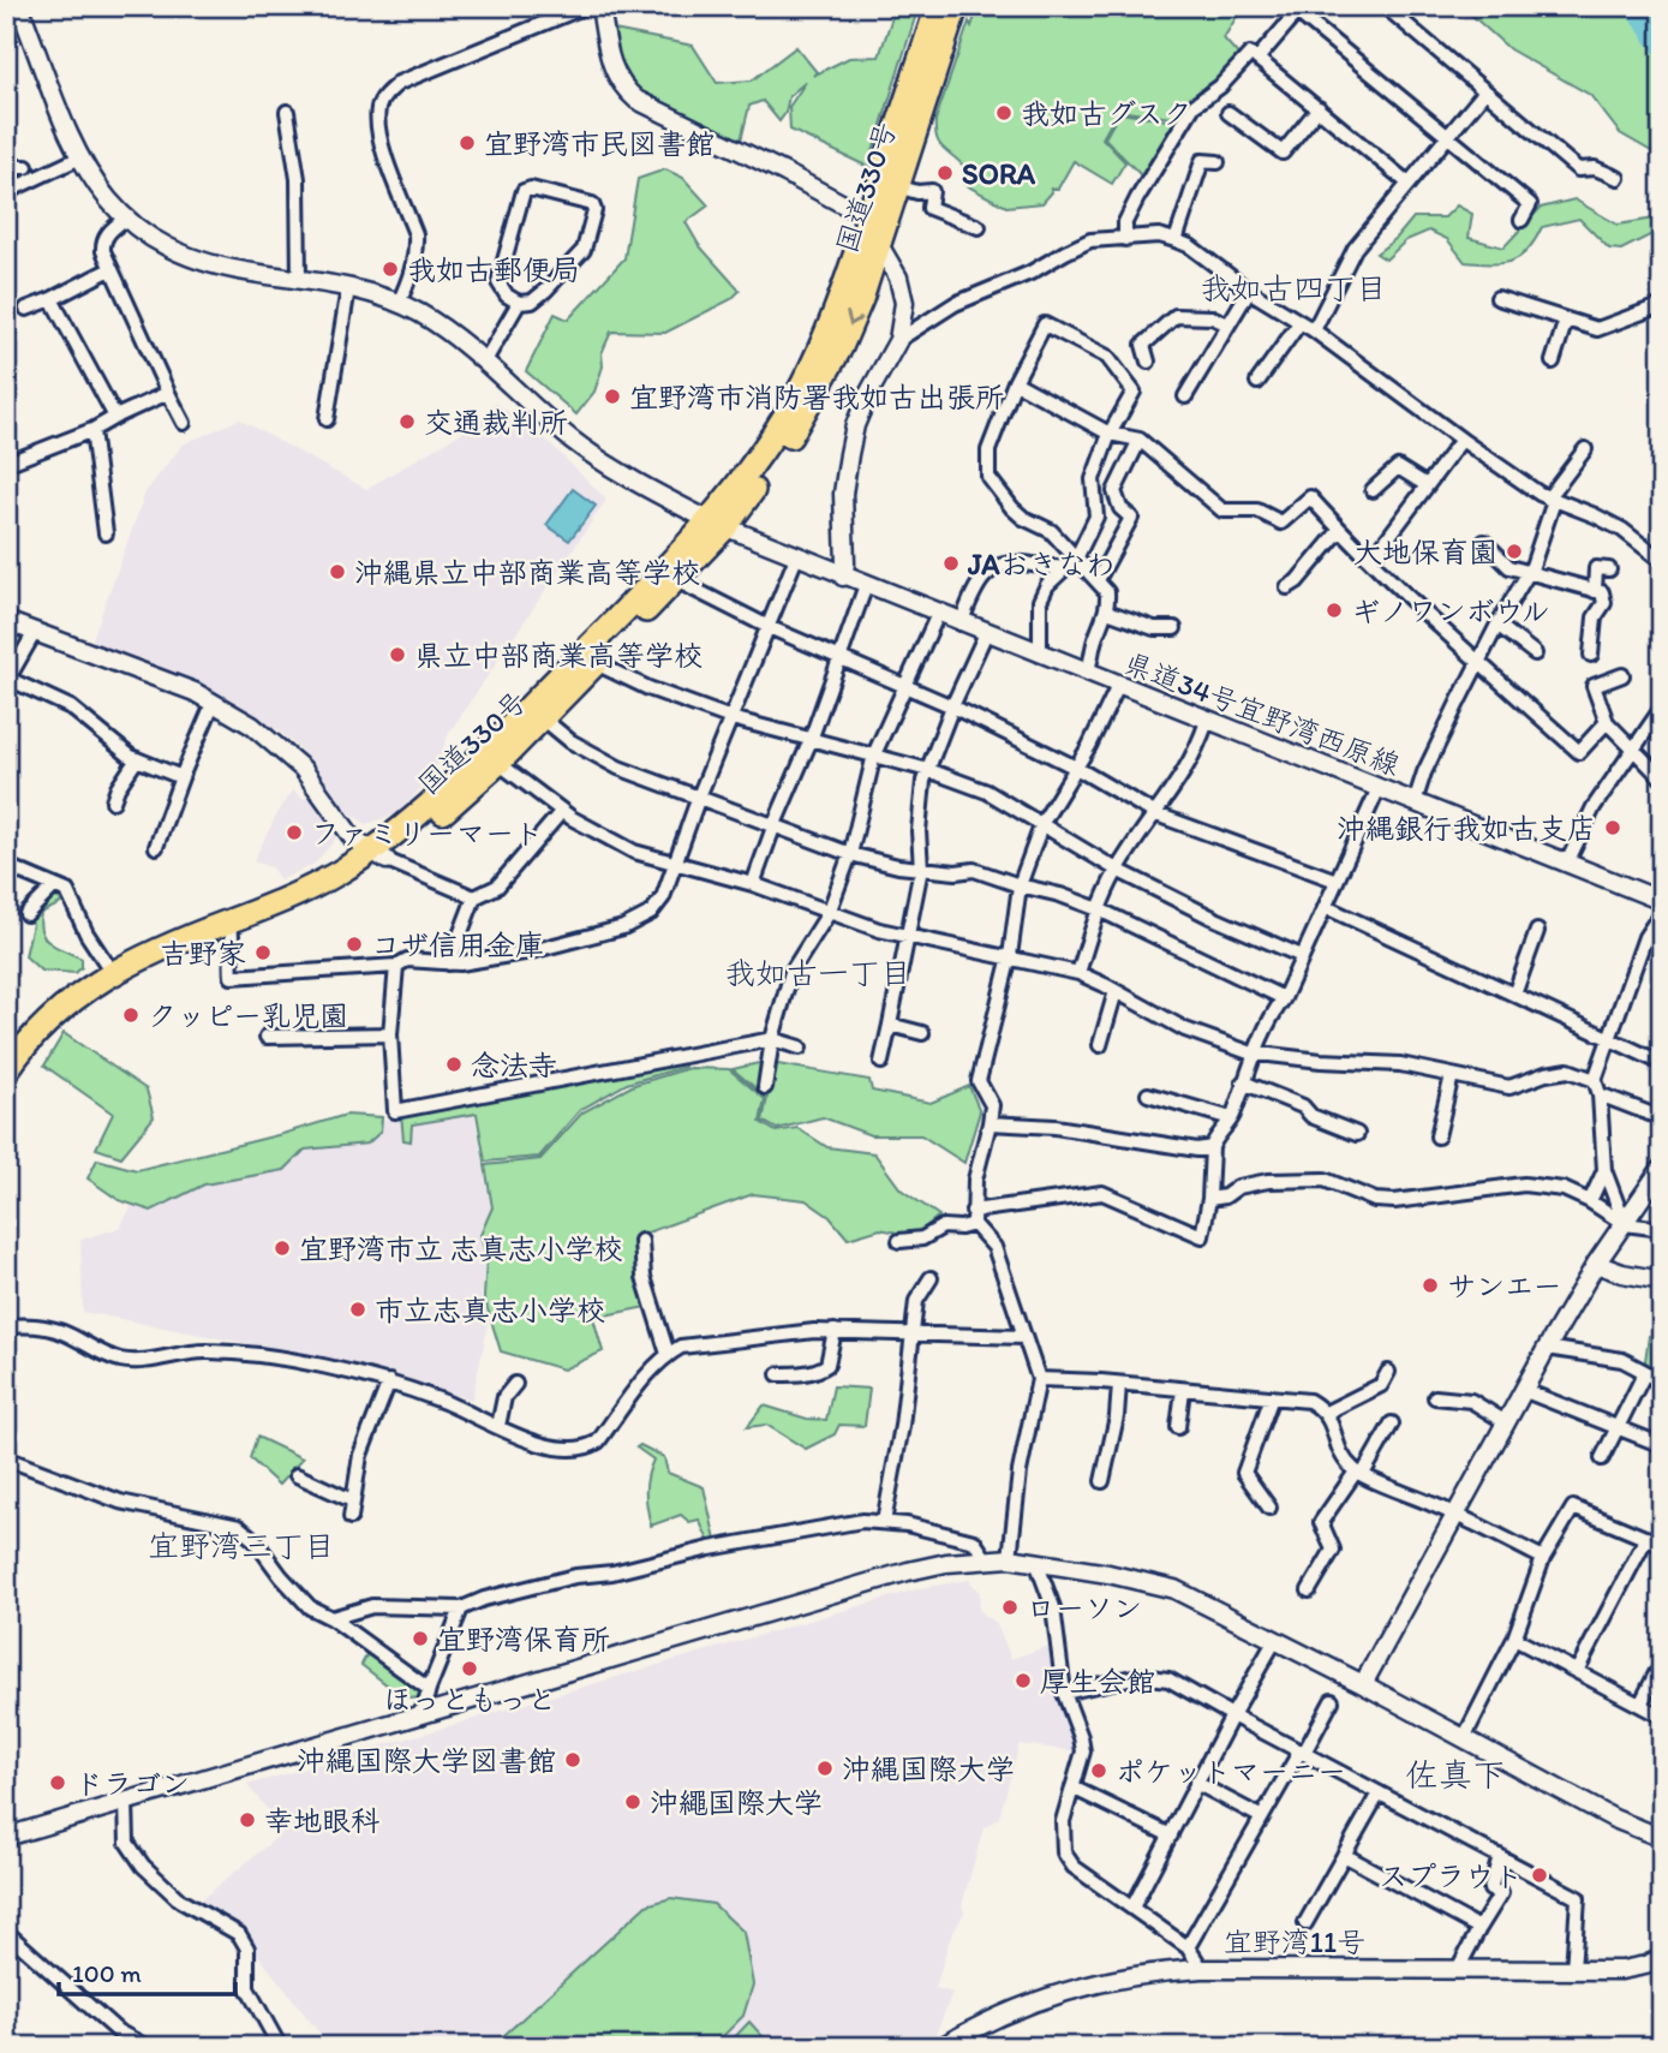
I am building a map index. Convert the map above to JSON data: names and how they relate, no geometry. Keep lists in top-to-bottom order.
{
  "streets": {
    "highway": ["国道330号"],
    "street": ["県道34号宜野湾西原線", "宜野湾11号"]
  },
  "crossings": [
    ["国道330号", "県道34号宜野湾西原線"]
  ],
  "districts": [
    "我如古四丁目",
    "我如古一丁目",
    "宜野湾三丁目",
    "佐真下"
  ],
  "places": [
    "我如古グスク",
    "宜野湾市民図書館",
    "SORA",
    "我如古郵便局",
    "宜野湾市消防署我如古出張所",
    "交通裁判所",
    "大地保育園",
    "JAおきなわ",
    "沖縄県立中部商業高等学校",
    "ギノワンボウル",
    "県立中部商業高等学校",
    "沖縄銀行我如古支店",
    "ファミリーマート",
    "コザ信用金庫",
    "吉野家",
    "クッピー乳児園",
    "念法寺",
    "宜野湾市立 志真志小学校",
    "サンエー",
    "市立志真志小学校",
    "ローソン",
    "宜野湾保育所",
    "ほっともっと",
    "厚生会館",
    "沖縄国際大学図書館",
    "沖縄国際大学",
    "ポケットマーニー",
    "ドラゴン",
    "沖繩国際大学",
    "幸地眼科",
    "スプラウト"
  ],
  "scale_bar": "100 m"
}
